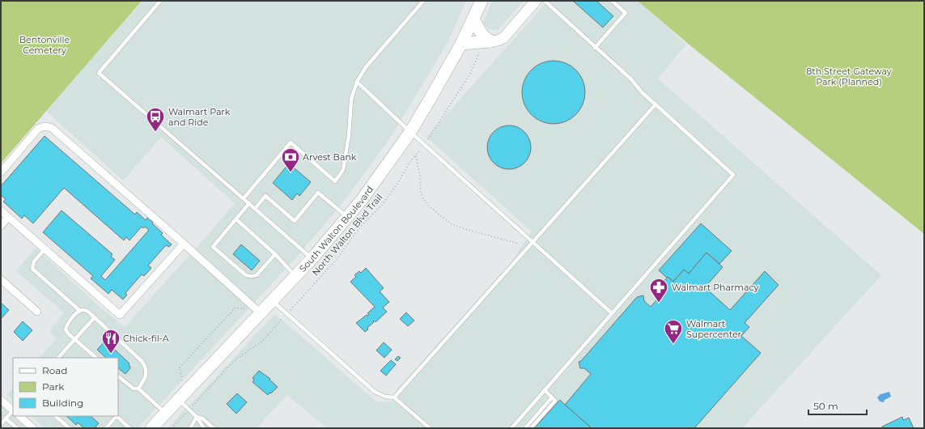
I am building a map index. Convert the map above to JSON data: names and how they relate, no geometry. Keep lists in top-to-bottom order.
{
  "streets": {
    "main road": ["South Walton Boulevard"],
    "path": ["North Walton Blvd Trail"]
  },
  "parks": ["Bentonville Cemetery", "8th Street Gateway Park (Planned)"],
  "places": {
    "bus stop": ["Walmart Park and Ride"],
    "bank": ["Arvest Bank"],
    "pharmacy": ["Walmart Pharmacy"],
    "supermarket": ["Walmart Supercenter"],
    "restaurant": ["Chick-fil-A"]
  },
  "legend": ["Road", "Park", "Building"],
  "scale_bar": "50 m"
}
